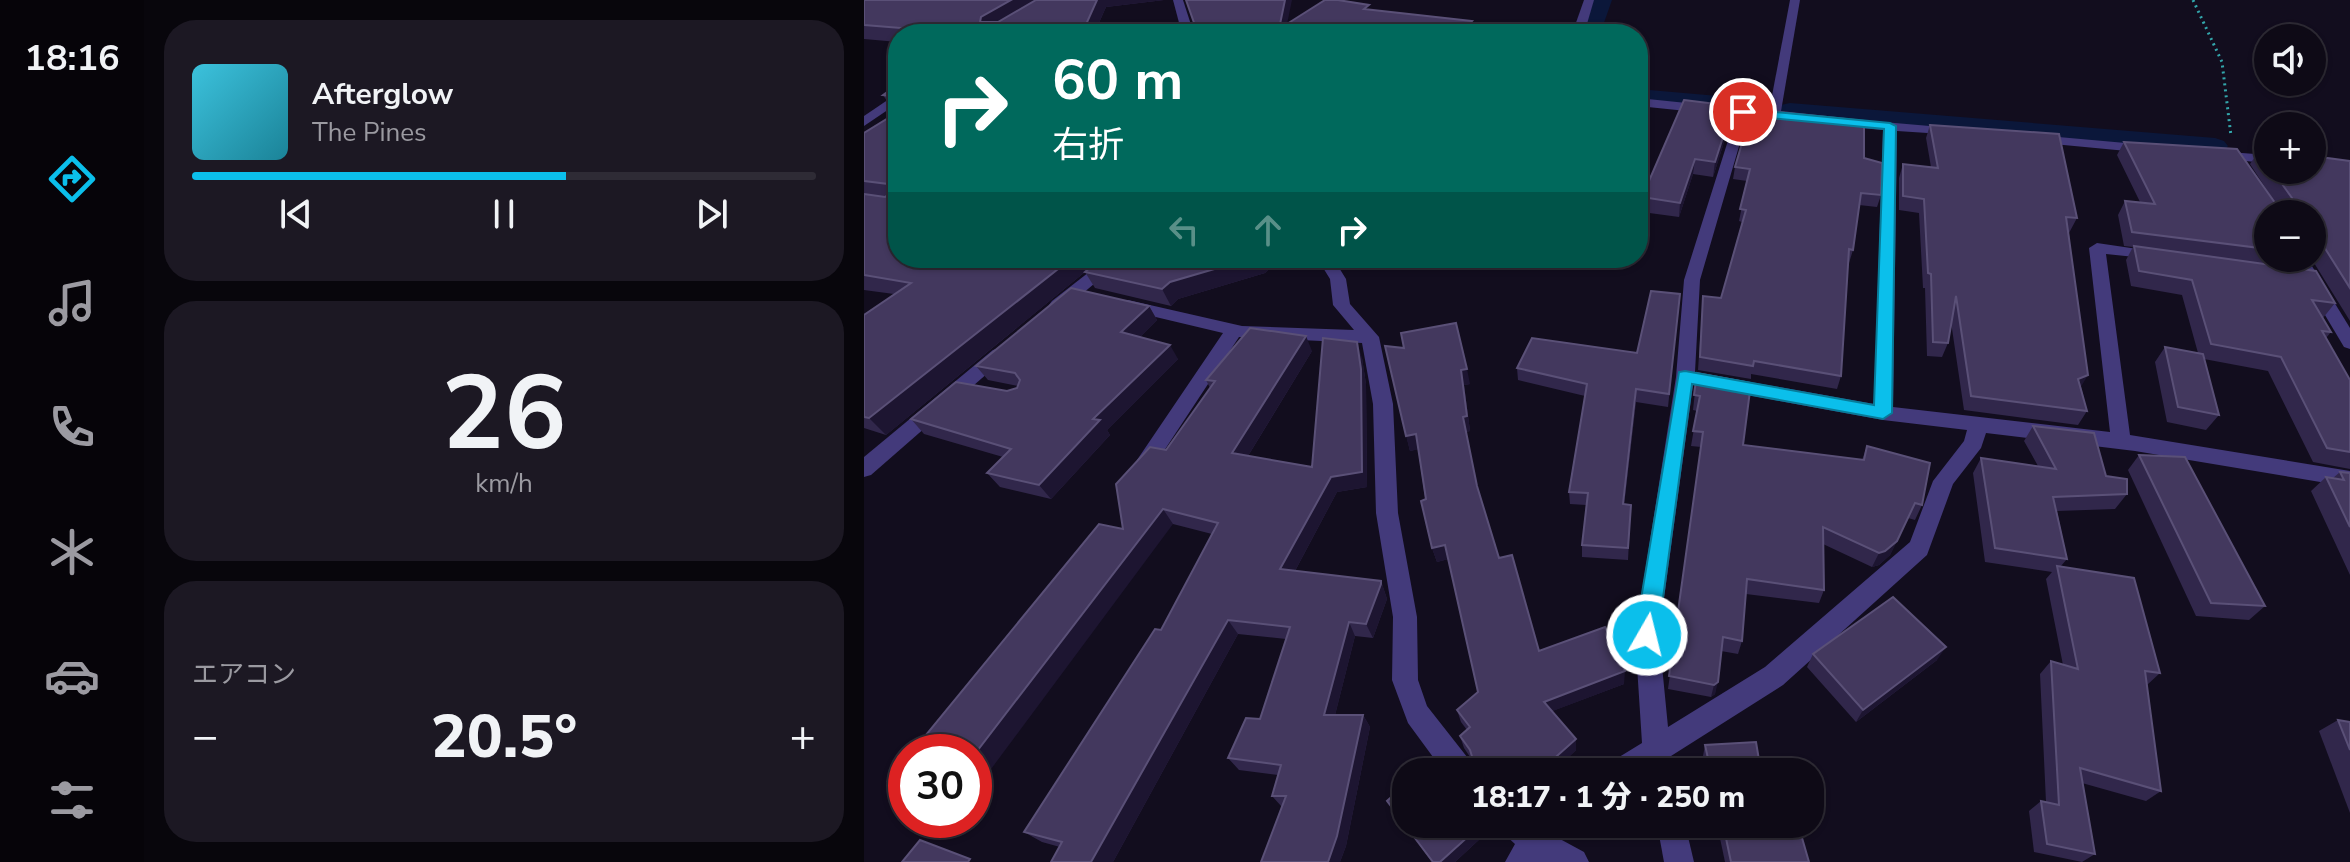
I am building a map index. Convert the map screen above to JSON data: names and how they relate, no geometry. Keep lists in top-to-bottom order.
{
  "page": {
    "tabs": "18:16",
    "map_buttons": ["+", "−"],
    "turn": ["60 m", "右折"],
    "song": ["Afterglow", "The Pines"],
    "tile": [
      ["26", "km/h"],
      "エアコン"
    ],
    "heat": ["−", "20.5°", "+"],
    "limit": "30",
    "trip": "18:17 · 1 分 · 250 m"
  }
}
